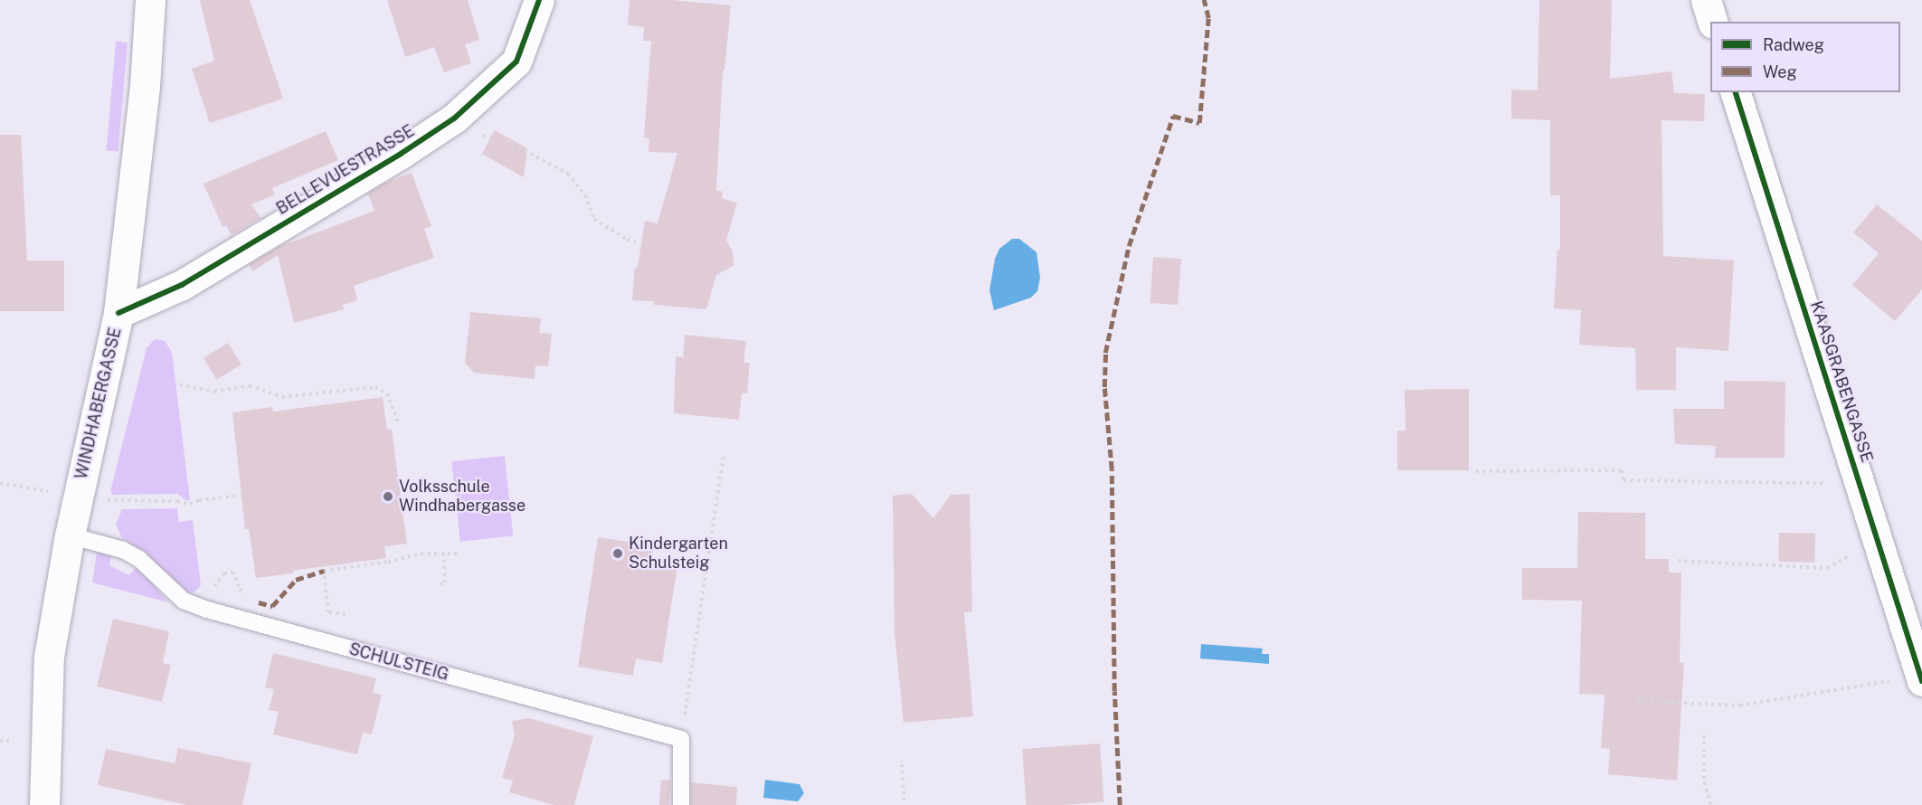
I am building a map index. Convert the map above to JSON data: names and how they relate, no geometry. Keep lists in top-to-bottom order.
{
  "streets": {
    "street": ["BELLEVUESTRASSE", "KAASGRABENGASSE", "WINDHABERGASSE"],
    "lane": ["SCHULSTEIG"]
  },
  "crossings": [
    ["BELLEVUESTRASSE", "WINDHABERGASSE"],
    ["WINDHABERGASSE", "SCHULSTEIG"]
  ],
  "places": ["Volksschule Windhabergasse", "Kindergarten Schulsteig"],
  "legend": ["Radweg", "Weg"]
}
